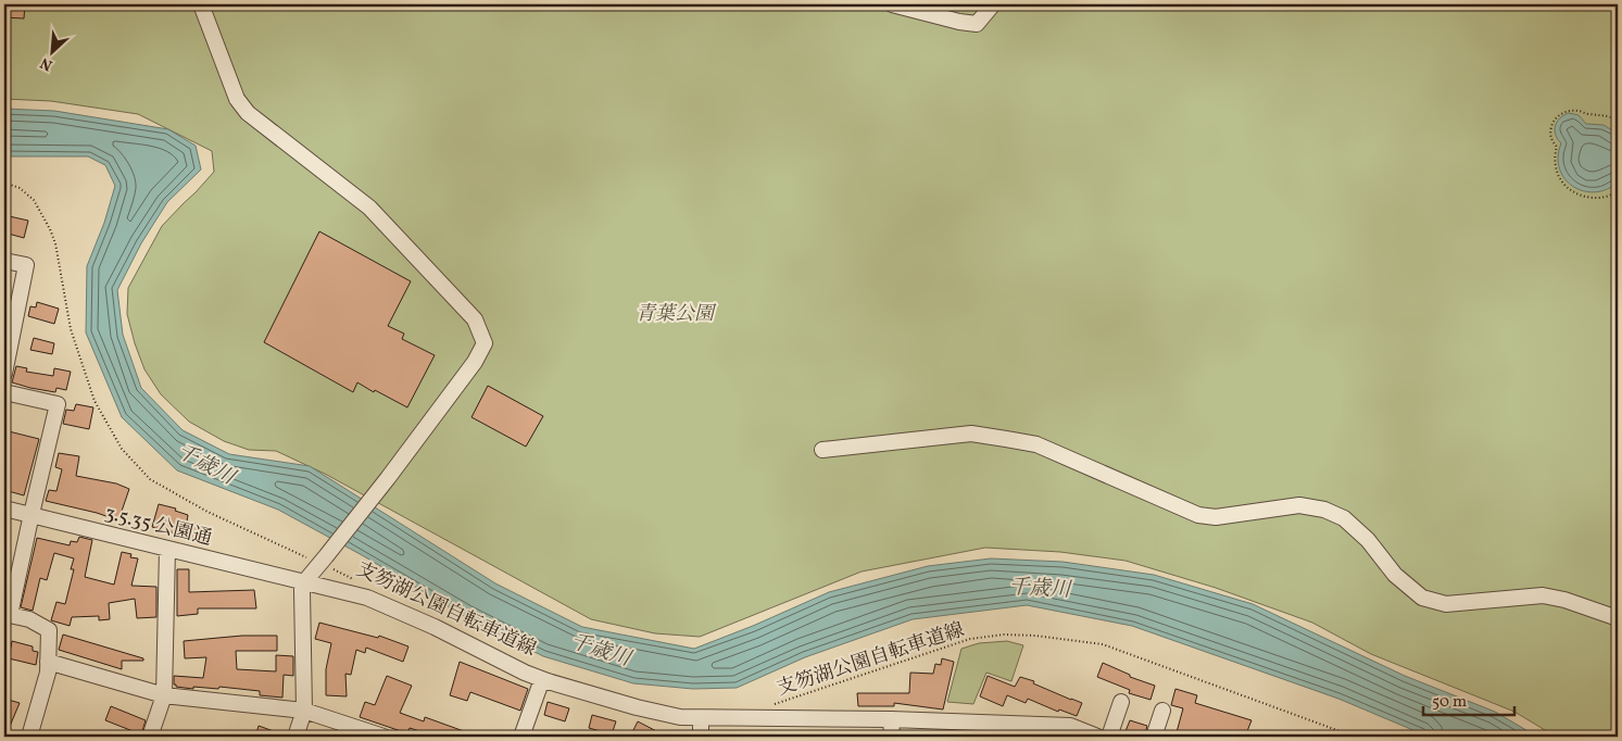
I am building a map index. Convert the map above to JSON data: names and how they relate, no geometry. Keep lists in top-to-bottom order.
{
  "streets": {
    "street": ["3.5.35 公園通"],
    "path": ["支笏湖公園自転車道線"]
  },
  "water": ["千歳川"],
  "parks": ["青葉公園"],
  "scale_bar": "50 m",
  "north": "bottom left"
}
